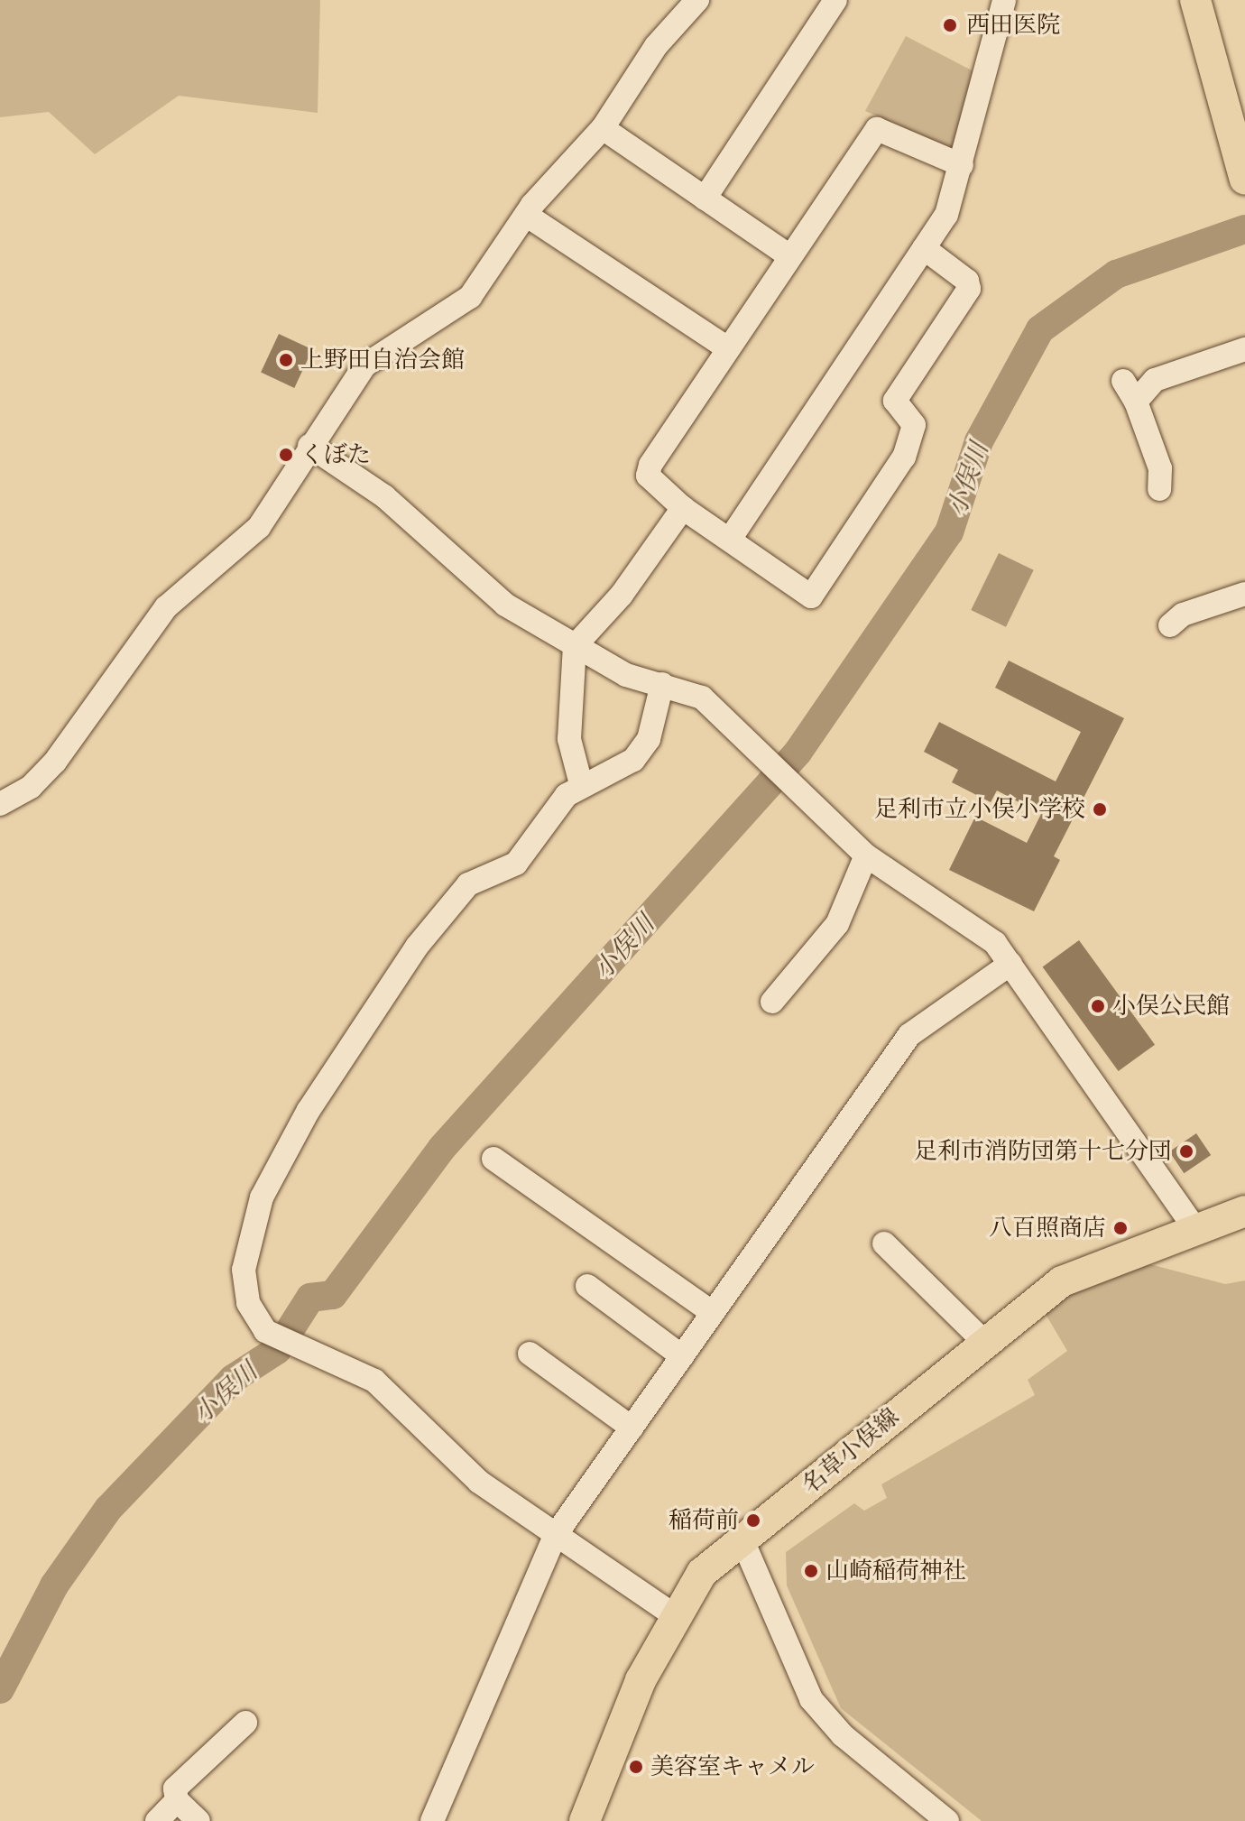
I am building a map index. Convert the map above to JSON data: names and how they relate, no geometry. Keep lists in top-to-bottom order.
{
  "streets": {
    "main road": ["名草小俣線"]
  },
  "water": ["小俣川"],
  "places": [
    "西田医院",
    "上野田自治会館",
    "くぼた",
    "足利市立小俣小学校",
    "小俣公民館",
    "足利市消防団第十七分団",
    "八百照商店",
    "稲荷前",
    "山崎稲荷神社",
    "美容室キャメル"
  ]
}
